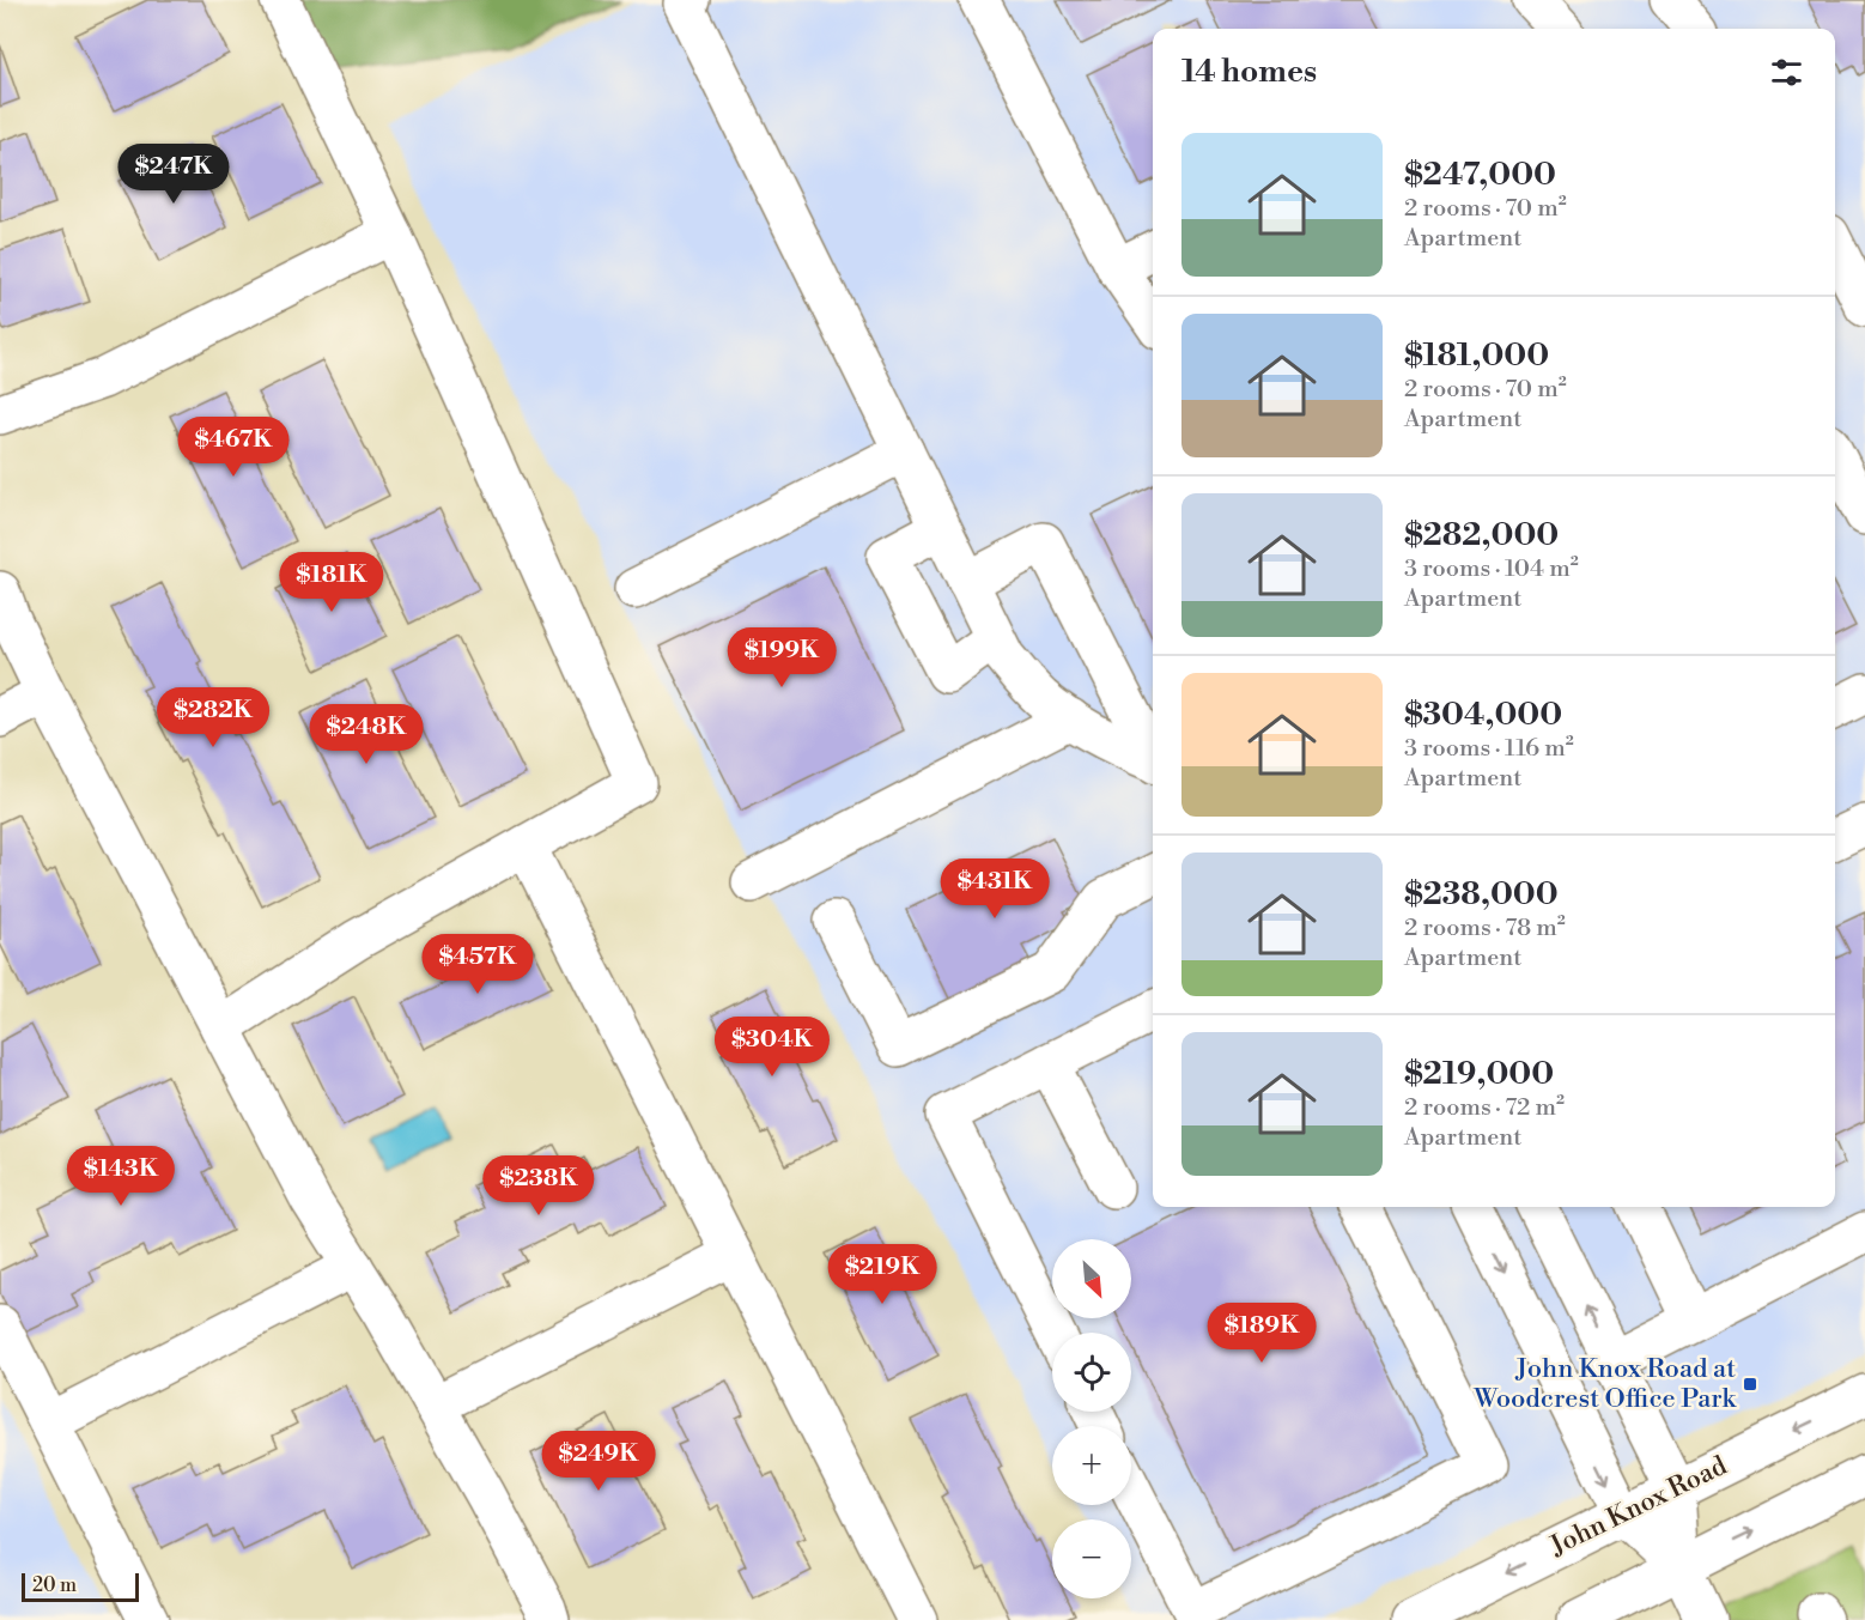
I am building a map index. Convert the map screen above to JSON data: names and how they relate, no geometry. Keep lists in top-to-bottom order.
{
  "streets": {
    "street": ["John Knox Road"]
  },
  "places": {
    "transit": ["John Knox Road at Woodcrest Office Park"]
  },
  "scale_bar": "20 m",
  "north": "bottom right",
  "page": {
    "heading": "14 homes",
    "list": [
      {
        "name": "$247,000",
        "note": "2 rooms · 70 m² · Apartment"
      },
      {
        "name": "$181,000",
        "note": "2 rooms · 70 m² · Apartment"
      },
      {
        "name": "$282,000",
        "note": "3 rooms · 104 m² · Apartment"
      },
      {
        "name": "$304,000",
        "note": "3 rooms · 116 m² · Apartment"
      },
      {
        "name": "$238,000",
        "note": "2 rooms · 78 m² · Apartment"
      },
      {
        "name": "$219,000",
        "note": "2 rooms · 72 m² · Apartment"
      }
    ],
    "price": [
      "$247K",
      "$467K",
      "$181K",
      "$199K",
      "$282K",
      "$248K",
      "$431K",
      "$457K",
      "$304K",
      "$143K",
      "$238K",
      "$219K",
      "$189K",
      "$249K"
    ],
    "map_buttons": ["+", "−"],
    "scale": "20 m"
  }
}
